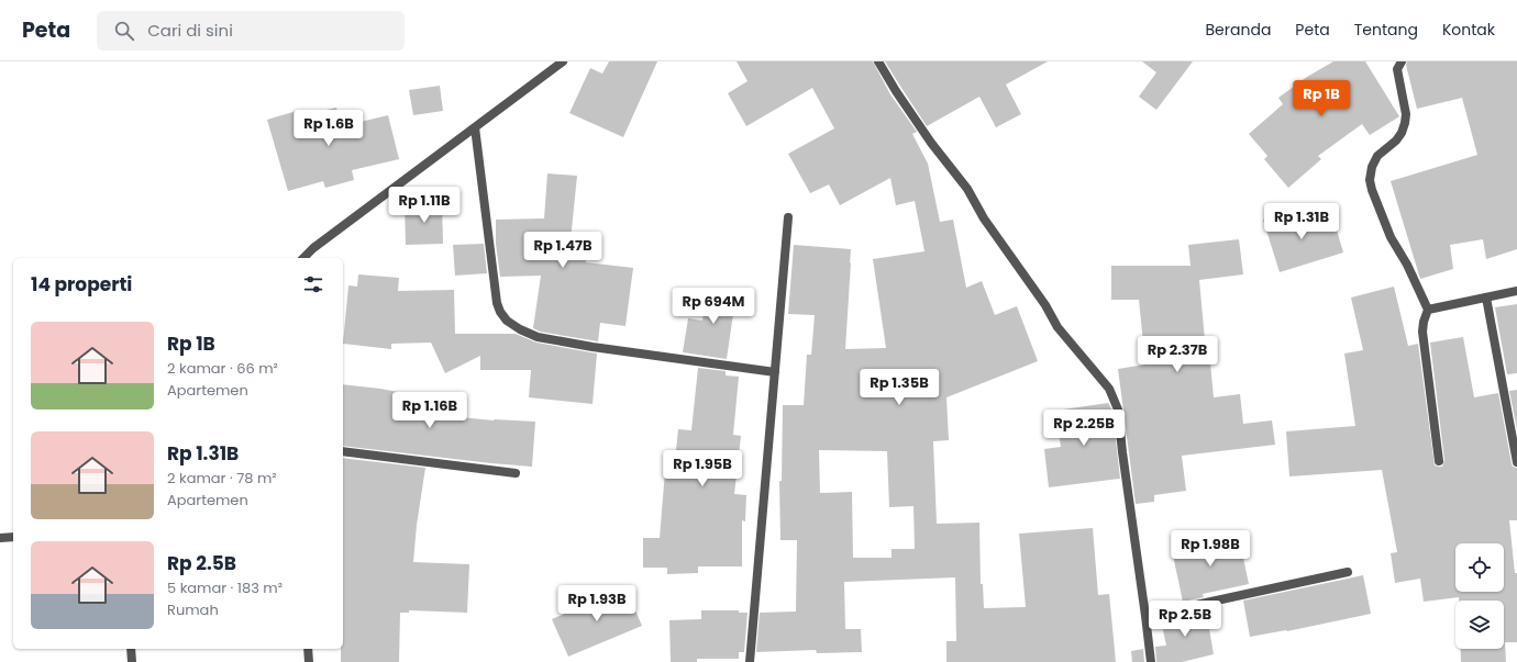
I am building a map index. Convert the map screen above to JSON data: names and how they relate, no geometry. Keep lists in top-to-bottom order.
{
  "page": {
    "header": "Peta",
    "search": "Cari di sini",
    "nav": [
      "Beranda",
      "Peta",
      "Tentang",
      "Kontak"
    ],
    "price": [
      "Rp 1B",
      "Rp 1.6B",
      "Rp 1.11B",
      "Rp 1.31B",
      "Rp 1.47B",
      "Rp 694M",
      "Rp 2.37B",
      "Rp 1.35B",
      "Rp 1.16B",
      "Rp 2.25B",
      "Rp 1.95B",
      "Rp 1.98B",
      "Rp 1.93B",
      "Rp 2.5B"
    ],
    "heading": "14 properti",
    "list": [
      {
        "name": "Rp 1B",
        "note": "2 kamar · 66 m² · Apartemen"
      },
      {
        "name": "Rp 1.31B",
        "note": "2 kamar · 78 m² · Apartemen"
      },
      {
        "name": "Rp 2.5B",
        "note": "5 kamar · 183 m² · Rumah"
      }
    ]
  }
}
